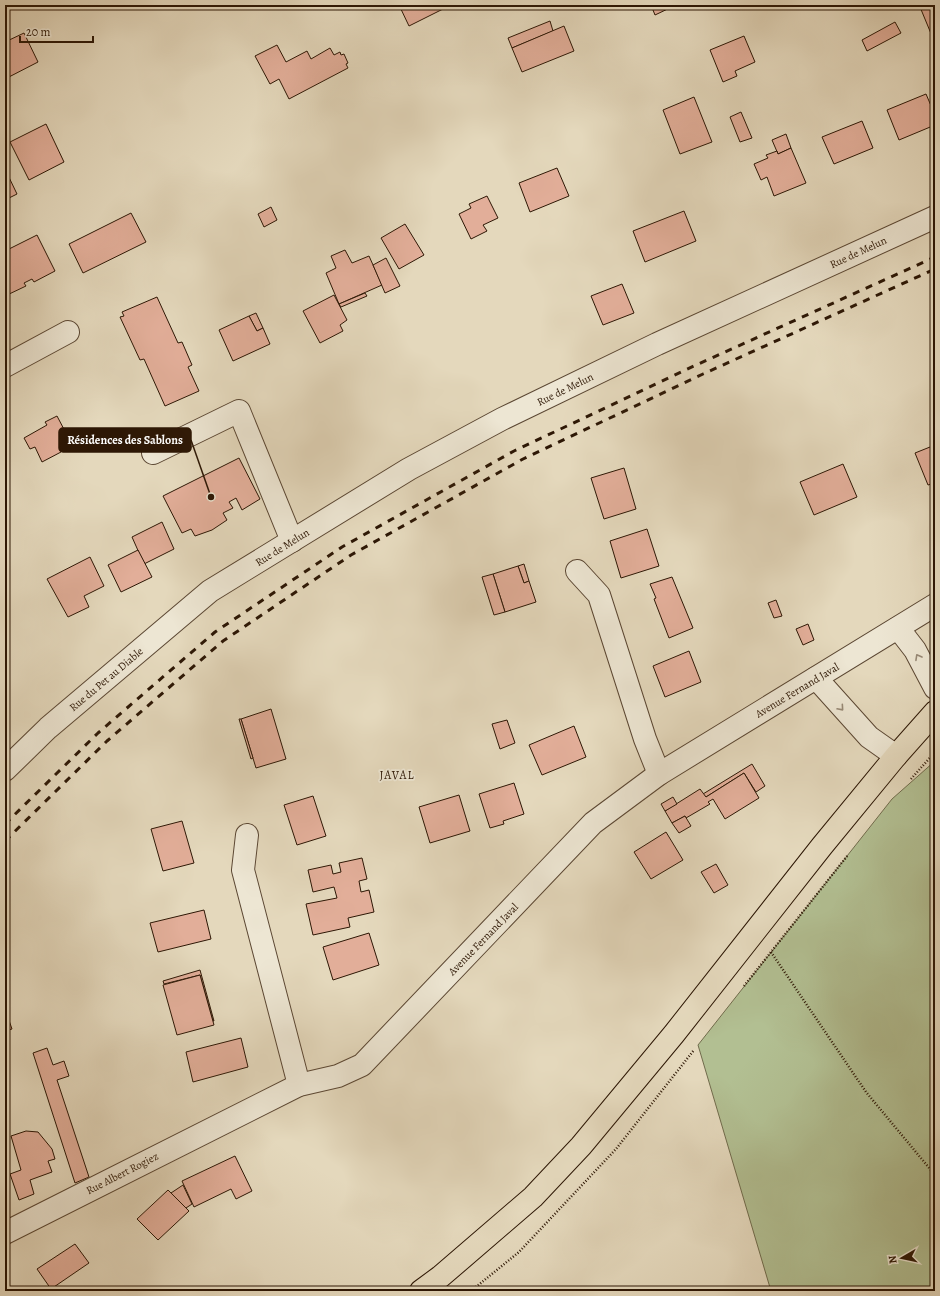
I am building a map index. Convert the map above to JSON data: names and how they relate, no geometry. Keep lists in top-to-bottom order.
{
  "streets": {
    "street": [
      "Rue de Melun",
      "Rue du Pet au Diable",
      "Avenue Fernand Javal",
      "Rue Albert Rogiez"
    ]
  },
  "crossings": [
    ["Rue de Melun", "Rue du Pet au Diable"],
    ["Avenue Fernand Javal", "Rue Albert Rogiez"]
  ],
  "districts": ["JAVAL"],
  "places": ["Résidences des Sablons"],
  "scale_bar": "20 m",
  "north": "left"
}
